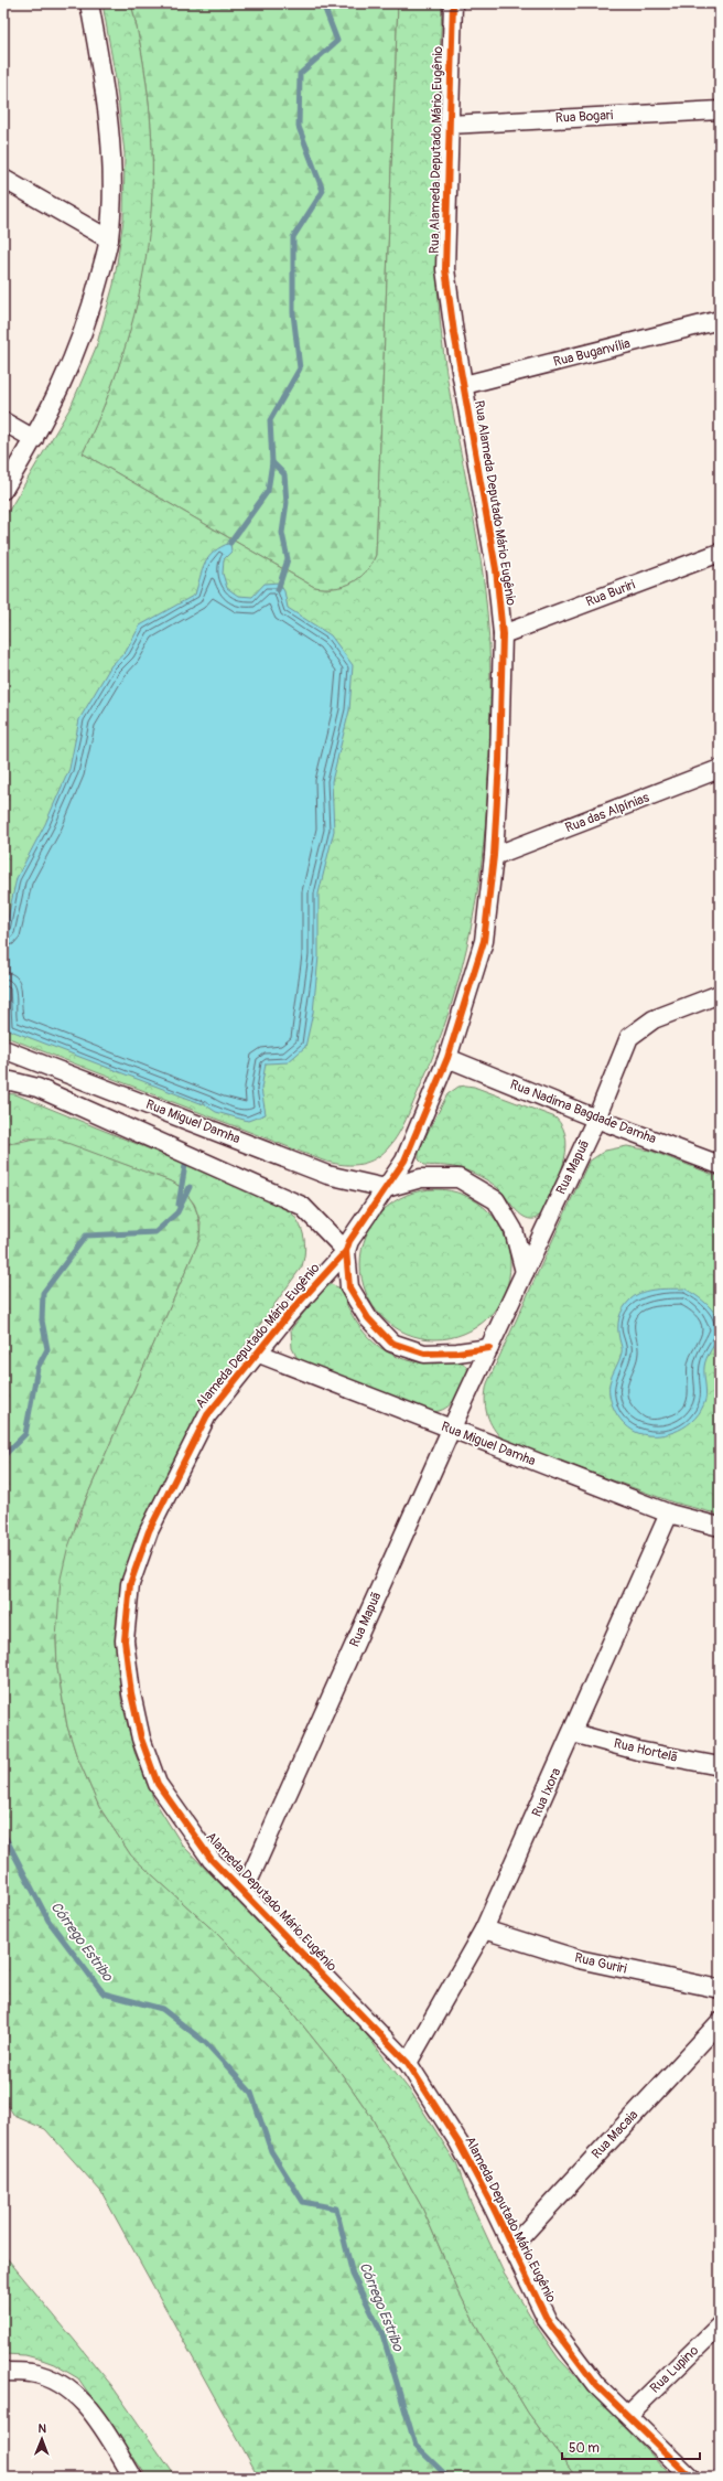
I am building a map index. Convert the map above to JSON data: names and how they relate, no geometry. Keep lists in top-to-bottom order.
{
  "streets": {
    "street": [
      "Rua Bogari",
      "Rua Alameda Deputado Mário Eugênio",
      "Rua Buganvília",
      "Rua Buriri",
      "Rua das Alpínias",
      "Rua Nadima Bagdade Damha",
      "Rua Miguel Damha",
      "Rua Mapuã",
      "Alameda Deputado Mário Eugênio",
      "Rua Hortelã",
      "Rua Ixora",
      "Rua Guriri",
      "Rua Macaia",
      "Rua Lupino"
    ]
  },
  "crossings": [
    ["Rua Bogari", "Rua Alameda Deputado Mário Eugênio"],
    ["Rua Alameda Deputado Mário Eugênio", "Rua Buganvília"],
    ["Rua Alameda Deputado Mário Eugênio", "Rua Buriri"],
    ["Rua Alameda Deputado Mário Eugênio", "Rua das Alpínias"],
    ["Rua Alameda Deputado Mário Eugênio", "Rua Nadima Bagdade Damha"],
    ["Rua Alameda Deputado Mário Eugênio", "Rua Miguel Damha"],
    ["Rua Alameda Deputado Mário Eugênio", "Alameda Deputado Mário Eugênio"],
    ["Rua Nadima Bagdade Damha", "Rua Mapuã"],
    ["Rua Miguel Damha", "Rua Mapuã"],
    ["Rua Miguel Damha", "Alameda Deputado Mário Eugênio"],
    ["Rua Miguel Damha", "Rua Ixora"],
    ["Rua Mapuã", "Alameda Deputado Mário Eugênio"],
    ["Alameda Deputado Mário Eugênio", "Rua Ixora"],
    ["Alameda Deputado Mário Eugênio", "Rua Macaia"],
    ["Alameda Deputado Mário Eugênio", "Rua Lupino"],
    ["Rua Hortelã", "Rua Ixora"],
    ["Rua Ixora", "Rua Guriri"]
  ],
  "water": ["Córrego Estribo"],
  "scale_bar": "50 m",
  "north": "top"
}
